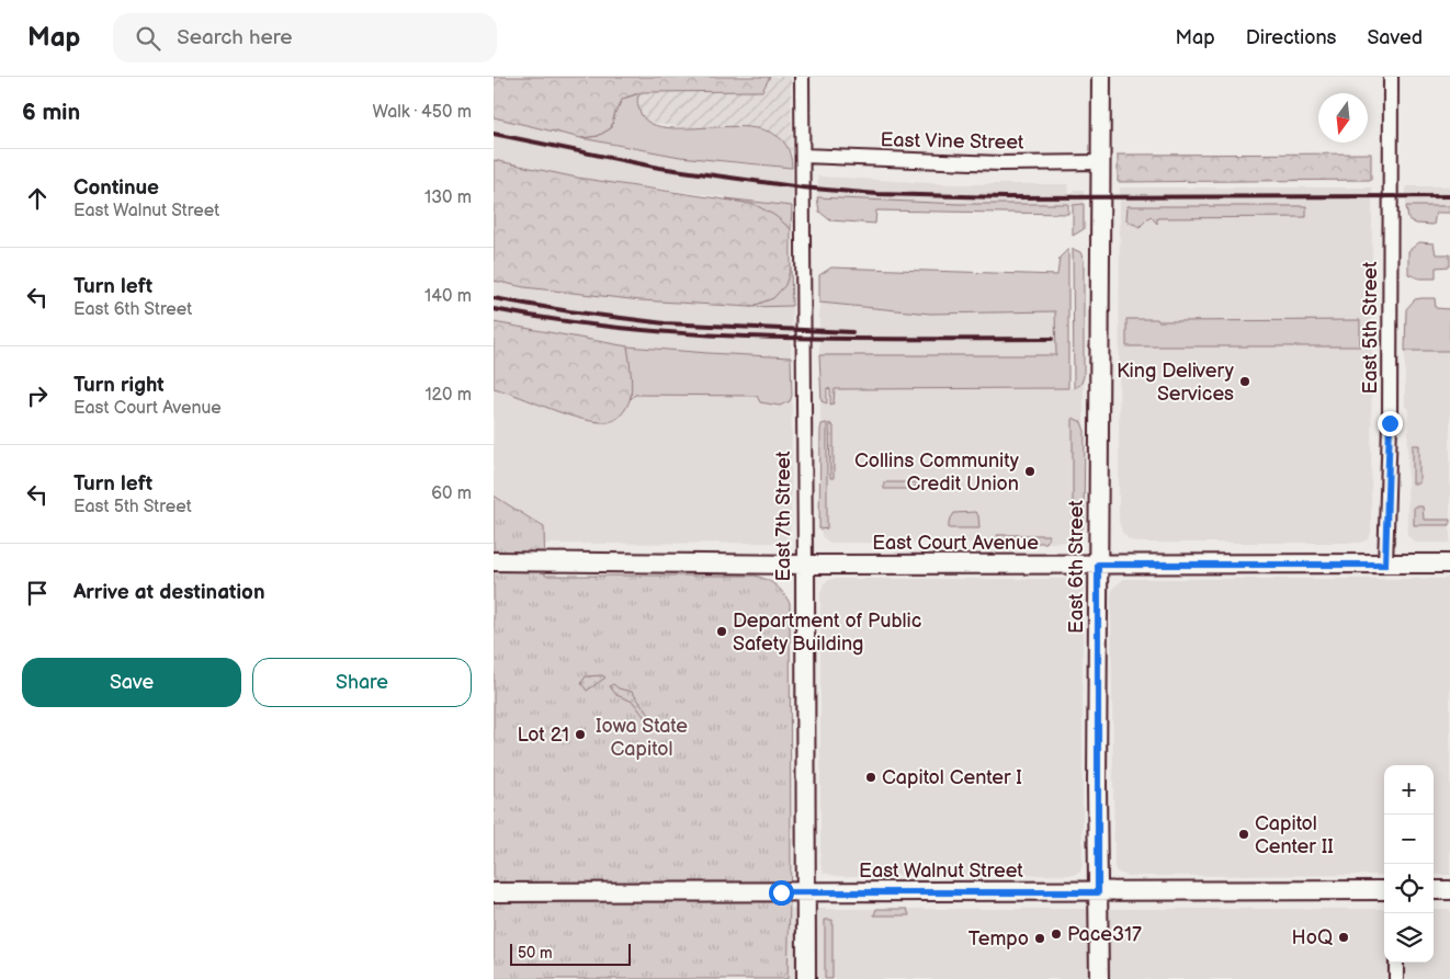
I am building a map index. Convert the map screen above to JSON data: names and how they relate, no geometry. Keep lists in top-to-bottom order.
{
  "streets": {
    "street": [
      "East Vine Street",
      "East 5th Street",
      "East 7th Street",
      "East Court Avenue",
      "East 6th Street",
      "East Walnut Street"
    ]
  },
  "crossings": [
    ["East Vine Street", "East 7th Street"],
    ["East Vine Street", "East 6th Street"],
    ["East 5th Street", "East Court Avenue"],
    ["East 7th Street", "East Court Avenue"],
    ["East 7th Street", "East Walnut Street"],
    ["East Court Avenue", "East 6th Street"],
    ["East 6th Street", "East Walnut Street"]
  ],
  "parks": ["Iowa State Capitol"],
  "places": [
    "King Delivery Services",
    "Collins Community Credit Union",
    "Department of Public Safety Building",
    "Lot 21",
    "Capitol Center I",
    "Capitol Center II",
    "Pace317",
    "HoQ",
    "Tempo"
  ],
  "scale_bar": "50 m",
  "north": "bottom",
  "page": {
    "header": "Map",
    "search": "Search here",
    "nav": ["Map", "Directions", "Saved"],
    "heading": ["6 min", "Walk · 450 m"],
    "list": [
      ["Continue", "East Walnut Street", "130 m"],
      ["Turn left", "East 6th Street", "140 m"],
      ["Turn right", "East Court Avenue", "120 m"],
      ["Turn left", "East 5th Street", "60 m"],
      "Arrive at destination"
    ],
    "buttons": ["Save", "Share"],
    "map_buttons": ["+", "−"],
    "scale": "50 m"
  }
}
